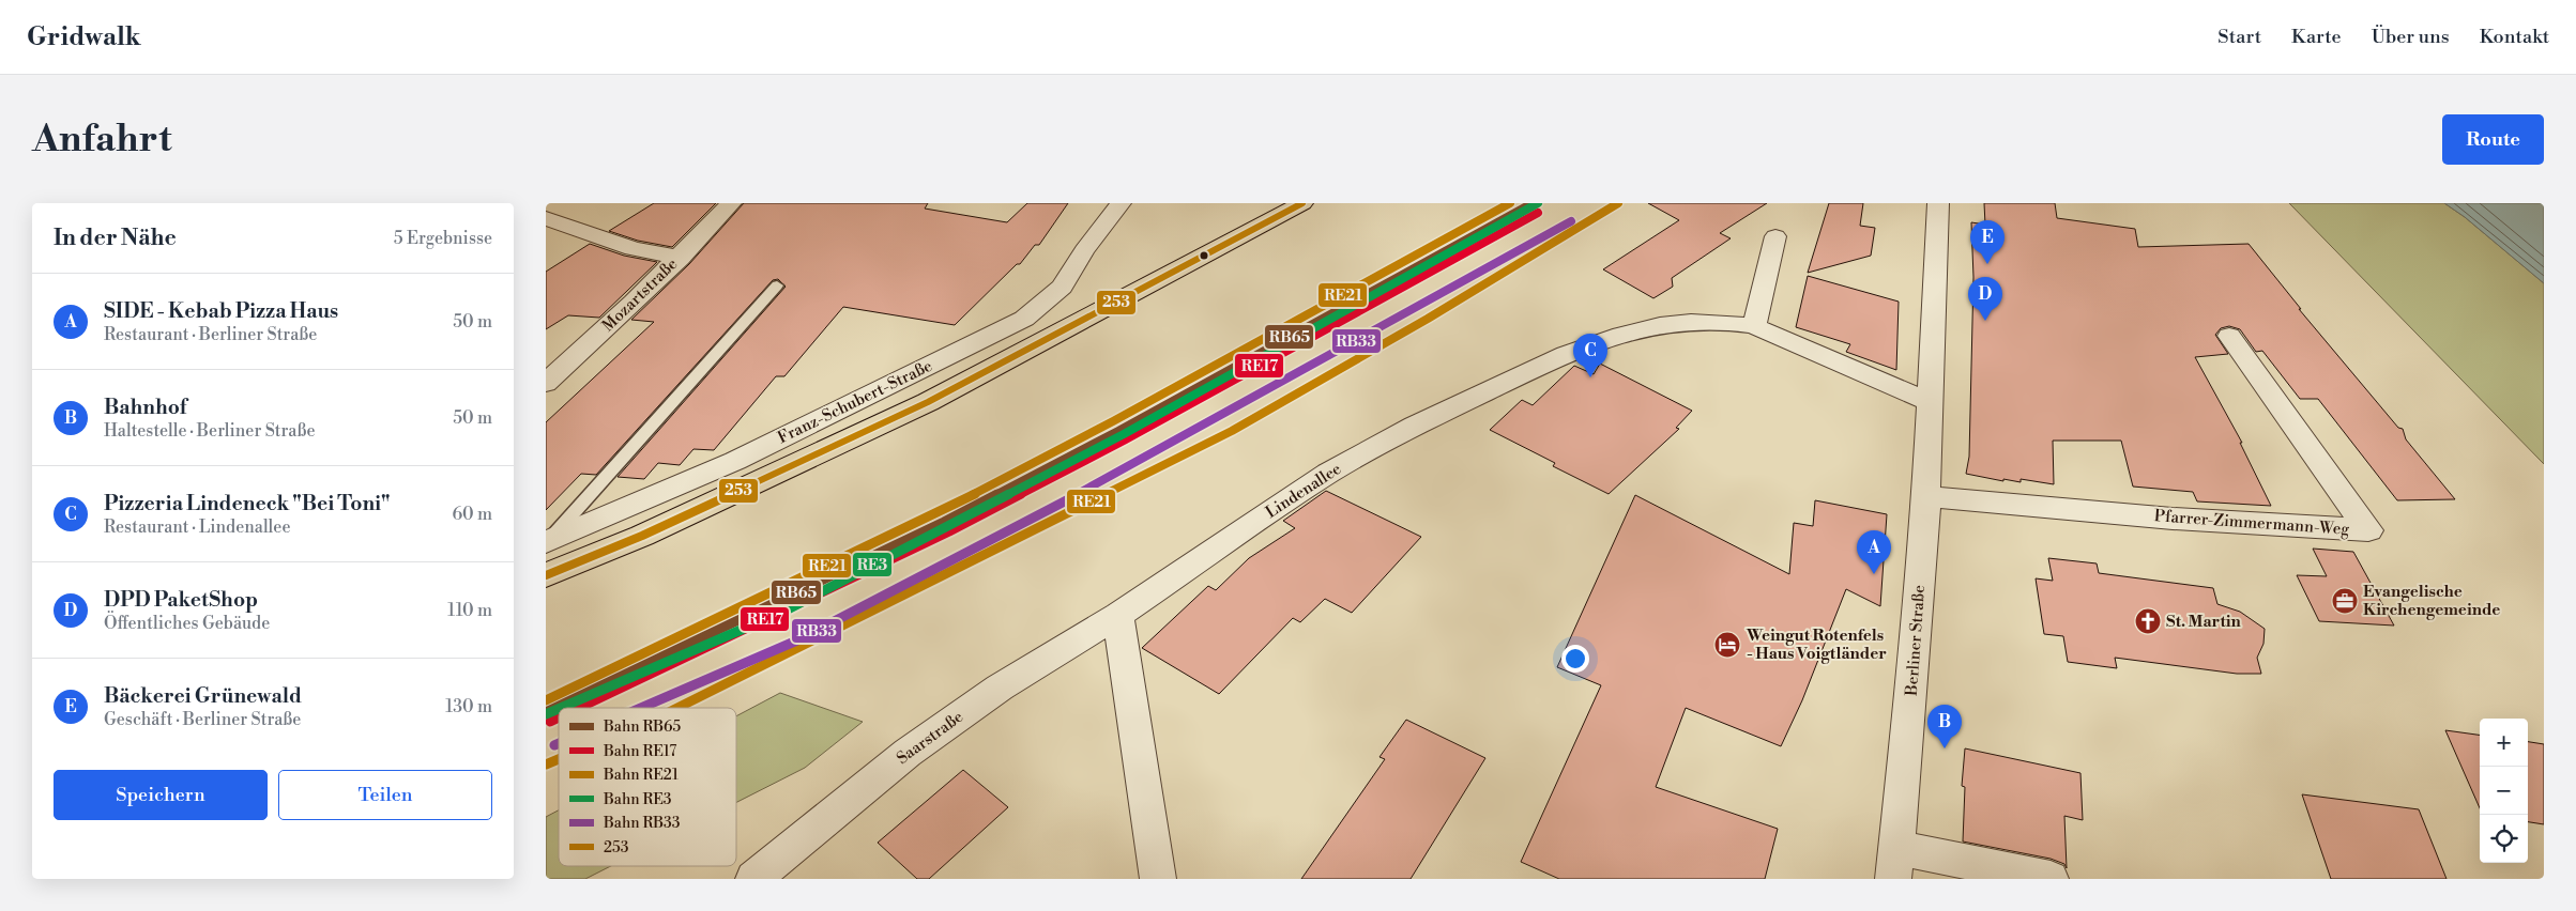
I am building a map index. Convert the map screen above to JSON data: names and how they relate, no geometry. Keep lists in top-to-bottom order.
{
  "streets": {
    "street": [
      "Mozartstraße",
      "Franz-Schubert-Straße",
      "Lindenallee",
      "Pfarrer-Zimmermann-Weg",
      "Berliner Straße",
      "Saarstraße"
    ]
  },
  "crossings": [
    ["Lindenallee", "Saarstraße"],
    ["Pfarrer-Zimmermann-Weg", "Berliner Straße"]
  ],
  "places": {
    "office": ["Evangelische Kirchengemeinde"],
    "church": ["St. Martin"],
    "hotel": ["Weingut Rotenfels - Haus Voigtländer"]
  },
  "lines": [
    "rail line RB65",
    "rail line RE21",
    "rail line RE3",
    "transit line 253",
    "rail line RE17",
    "rail line RB33"
  ],
  "legend": [
    "Bahn RB65",
    "Bahn RE17",
    "Bahn RE21",
    "Bahn RE3",
    "Bahn RB33",
    "253"
  ],
  "page": {
    "header": "Gridwalk",
    "nav": [
      "Start",
      "Karte",
      "Über uns",
      "Kontakt"
    ],
    "buttons": [
      "Route",
      ["Speichern", "Teilen"]
    ],
    "title": "Anfahrt",
    "heading": ["In der Nähe", "5 Ergebnisse"],
    "pins": [
      "E",
      "D",
      "C",
      "A",
      "B"
    ],
    "list": [
      {
        "mark": "A",
        "name": "SIDE - Kebab Pizza Haus",
        "note": "Restaurant · Berliner Straße",
        "value": "50 m"
      },
      {
        "mark": "B",
        "name": "Bahnhof",
        "note": "Haltestelle · Berliner Straße",
        "value": "50 m"
      },
      {
        "mark": "C",
        "name": "Pizzeria Lindeneck \"Bei Toni\"",
        "note": "Restaurant · Lindenallee",
        "value": "60 m"
      },
      {
        "mark": "D",
        "name": "DPD PaketShop",
        "note": "Öffentliches Gebäude",
        "value": "110 m"
      },
      {
        "mark": "E",
        "name": "Bäckerei Grünewald",
        "note": "Geschäft · Berliner Straße",
        "value": "130 m"
      }
    ],
    "map_buttons": ["+", "−"]
  }
}
